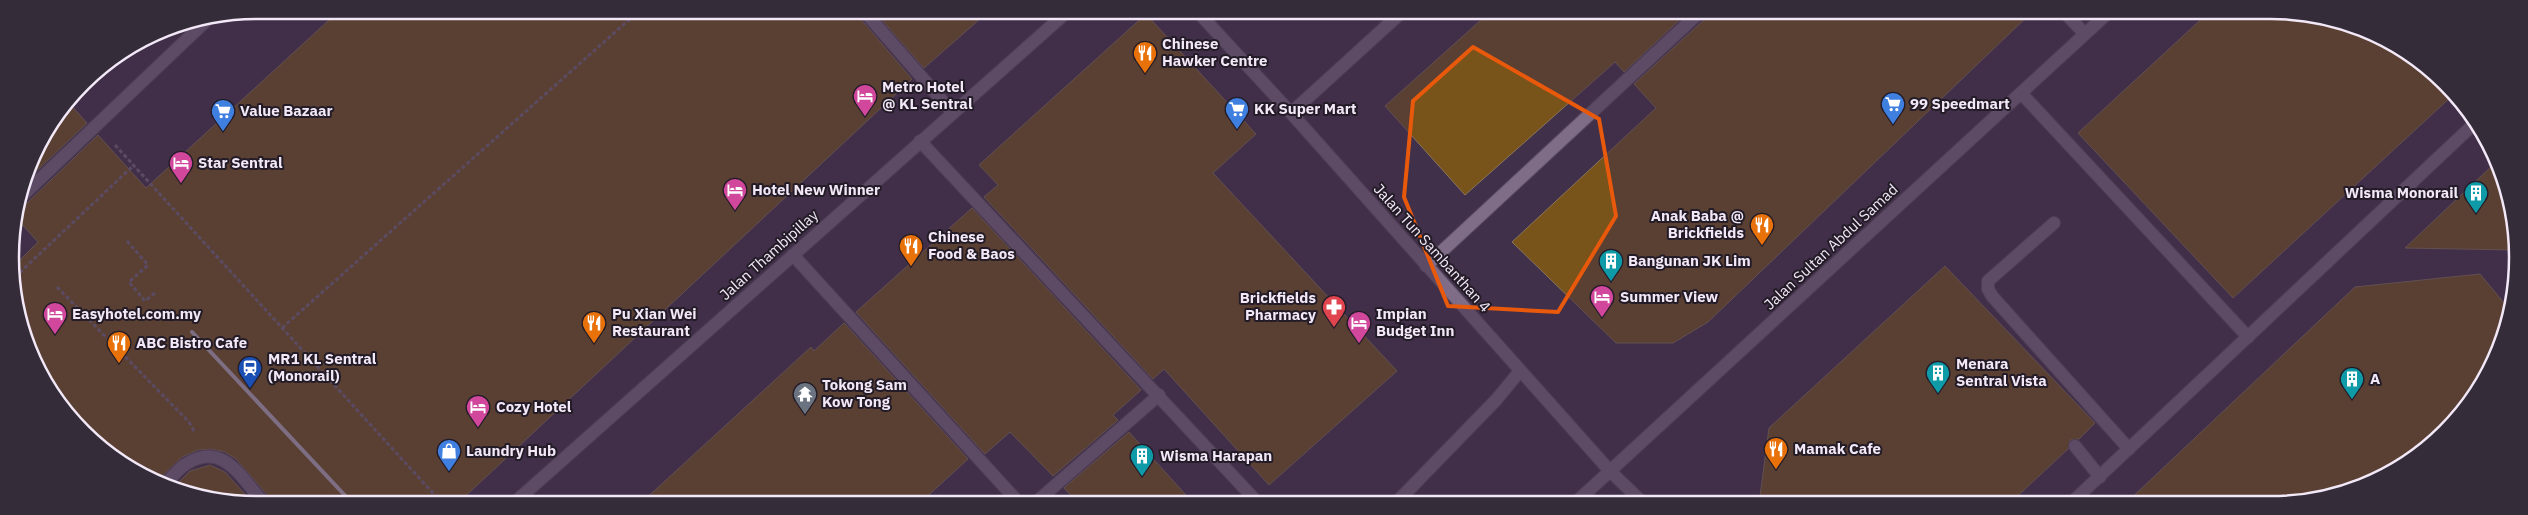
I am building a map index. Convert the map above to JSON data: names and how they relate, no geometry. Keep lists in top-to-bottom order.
{
  "streets": {
    "street": ["Jalan Sultan Abdul Samad", "Jalan Tun Sambanthan 4", "Jalan Thambipillay"]
  },
  "crossings": [
    ["Jalan Sultan Abdul Samad", "Jalan Tun Sambanthan 4"]
  ],
  "places": {
    "restaurant": [
      "Chinese Hawker Centre",
      "Anak Baba @ Brickfields",
      "Chinese Food & Baos",
      "Pu Xian Wei Restaurant",
      "ABC Bistro Cafe",
      "Mamak Cafe"
    ],
    "hotel": [
      "Metro Hotel @ KL Sentral",
      "Star Sentral",
      "Hotel New Winner",
      "Summer View",
      "Easyhotel.com.my",
      "Impian Budget Inn",
      "Cozy Hotel"
    ],
    "supermarket": ["99 Speedmart", "KK Super Mart", "Value Bazaar"],
    "building": [
      "Wisma Monorail",
      "Bangunan JK Lim",
      "Menara Sentral Vista",
      "A",
      "Wisma Harapan"
    ],
    "pharmacy": ["Brickfields Pharmacy"],
    "station": ["MR1 KL Sentral (Monorail)"],
    "temple": ["Tokong Sam Kow Tong"],
    "shop": ["Laundry Hub"]
  }
}
